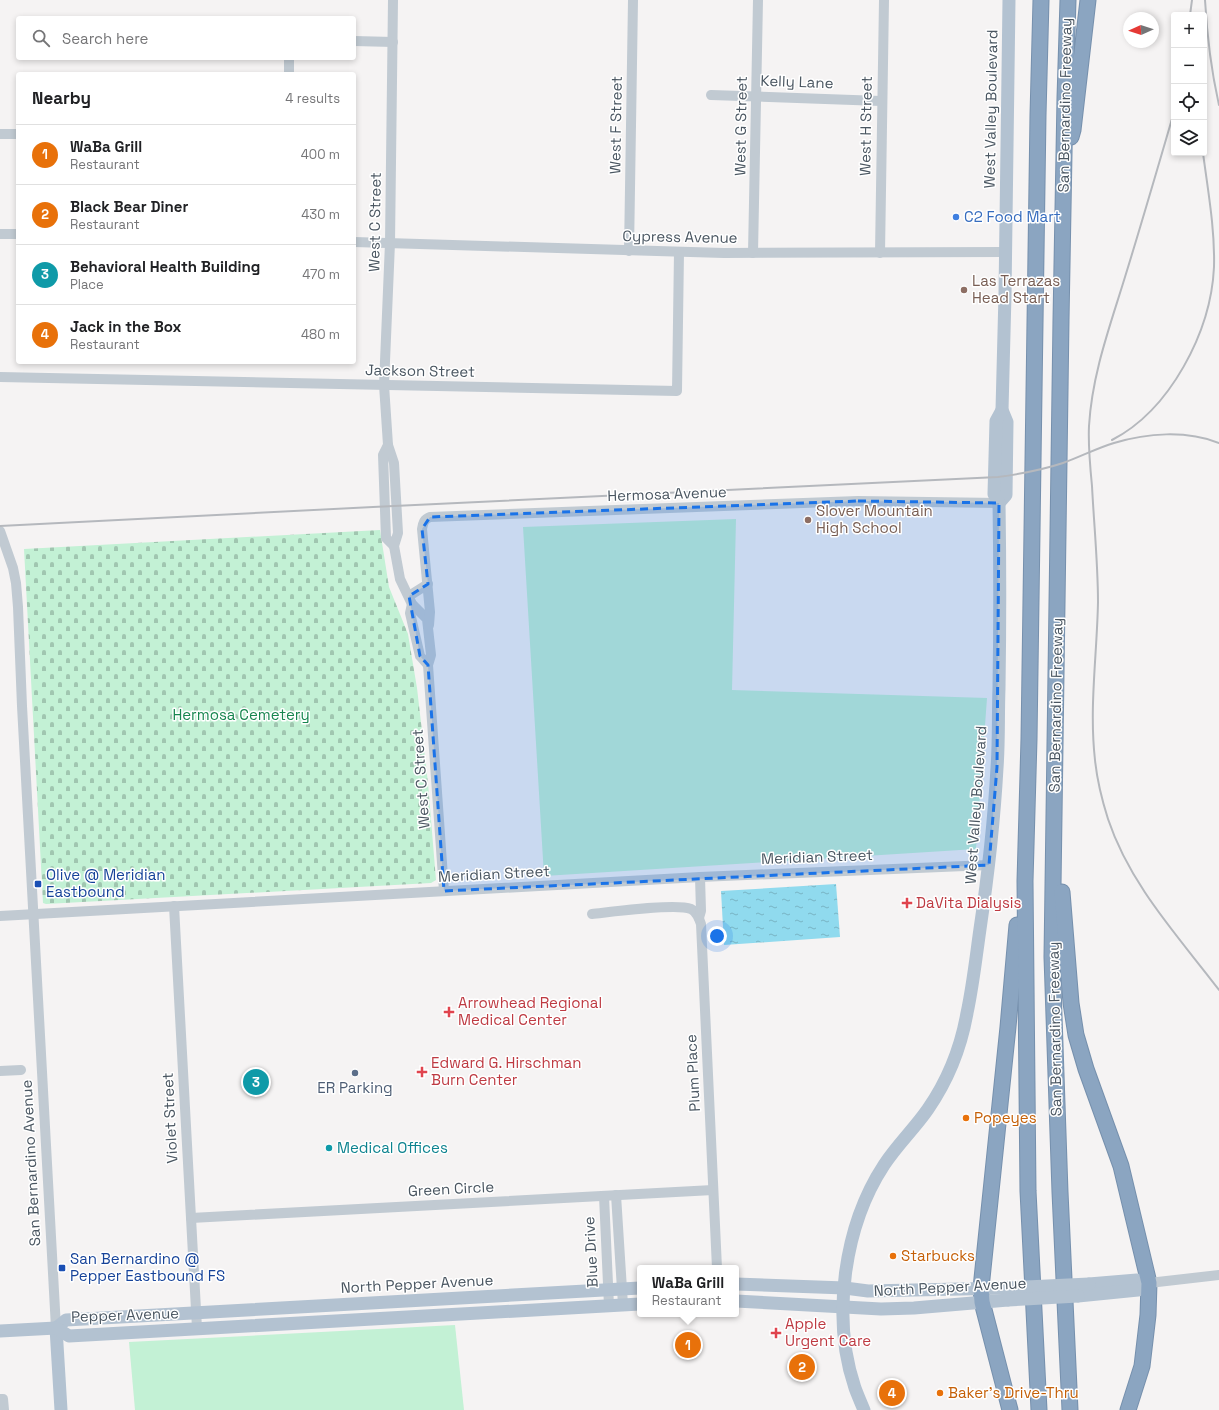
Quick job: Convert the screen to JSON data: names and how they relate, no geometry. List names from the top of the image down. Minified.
{"streets":{"highway":["San Bernardino Freeway"],"main road":["West Valley Boulevard","San Bernardino Avenue","North Pepper Avenue","Pepper Avenue"],"street":["Kelly Lane","West F Street","West G Street","West H Street","West C Street","Cypress Avenue","Jackson Street","Hermosa Avenue","Meridian Street","Plum Place","Violet Street","Green Circle","Blue Drive"]},"crossings":[["Kelly Lane","West G Street"],["Kelly Lane","West H Street"],["West Valley Boulevard","Cypress Avenue"],["West Valley Boulevard","Hermosa Avenue"],["West Valley Boulevard","Meridian Street"],["West Valley Boulevard","North Pepper Avenue"],["West F Street","Cypress Avenue"],["West G Street","Cypress Avenue"],["West H Street","Cypress Avenue"],["West C Street","Cypress Avenue"],["West C Street","Jackson Street"],["West C Street","Meridian Street"],["Cypress Avenue","Jackson Street"],["Meridian Street","Plum Place"],["Meridian Street","Violet Street"],["Meridian Street","San Bernardino Avenue"],["Plum Place","Green Circle"],["Violet Street","Green Circle"],["Violet Street","North Pepper Avenue"],["Violet Street","Pepper Avenue"],["San Bernardino Avenue","Pepper Avenue"],["Green Circle","Blue Drive"],["Blue Drive","North Pepper Avenue"],["North Pepper Avenue","Pepper Avenue"]],"parks":["Hermosa Cemetery"],"places":{"other":["C2 Food Mart","Las Terrazas Head Start","Slover Mountain High School","ER Parking","Popeyes","Medical Offices","Starbucks","Baker's Drive-Thru"],"transit":["Olive @ Meridian Eastbound","San Bernardino @ Pepper Eastbound FS"],"health":["DaVita Dialysis","Arrowhead Regional Medical Center","Edward G. Hirschman Burn Center","Apple Urgent Care"]},"north":"left","page":{"map_buttons":["+","−"],"search":"Search here","heading":["Nearby","4 results"],"list":[{"mark":"1","name":"WaBa Grill","note":"Restaurant","value":"400 m"},{"mark":"2","name":"Black Bear Diner","note":"Restaurant","value":"430 m"},{"mark":"3","name":"Behavioral Health Building","note":"Place","value":"470 m"},{"mark":"4","name":"Jack in the Box","note":"Restaurant","value":"480 m"}],"pins":["3","1","2","4"],"popup":["WaBa Grill","Restaurant"]}}
